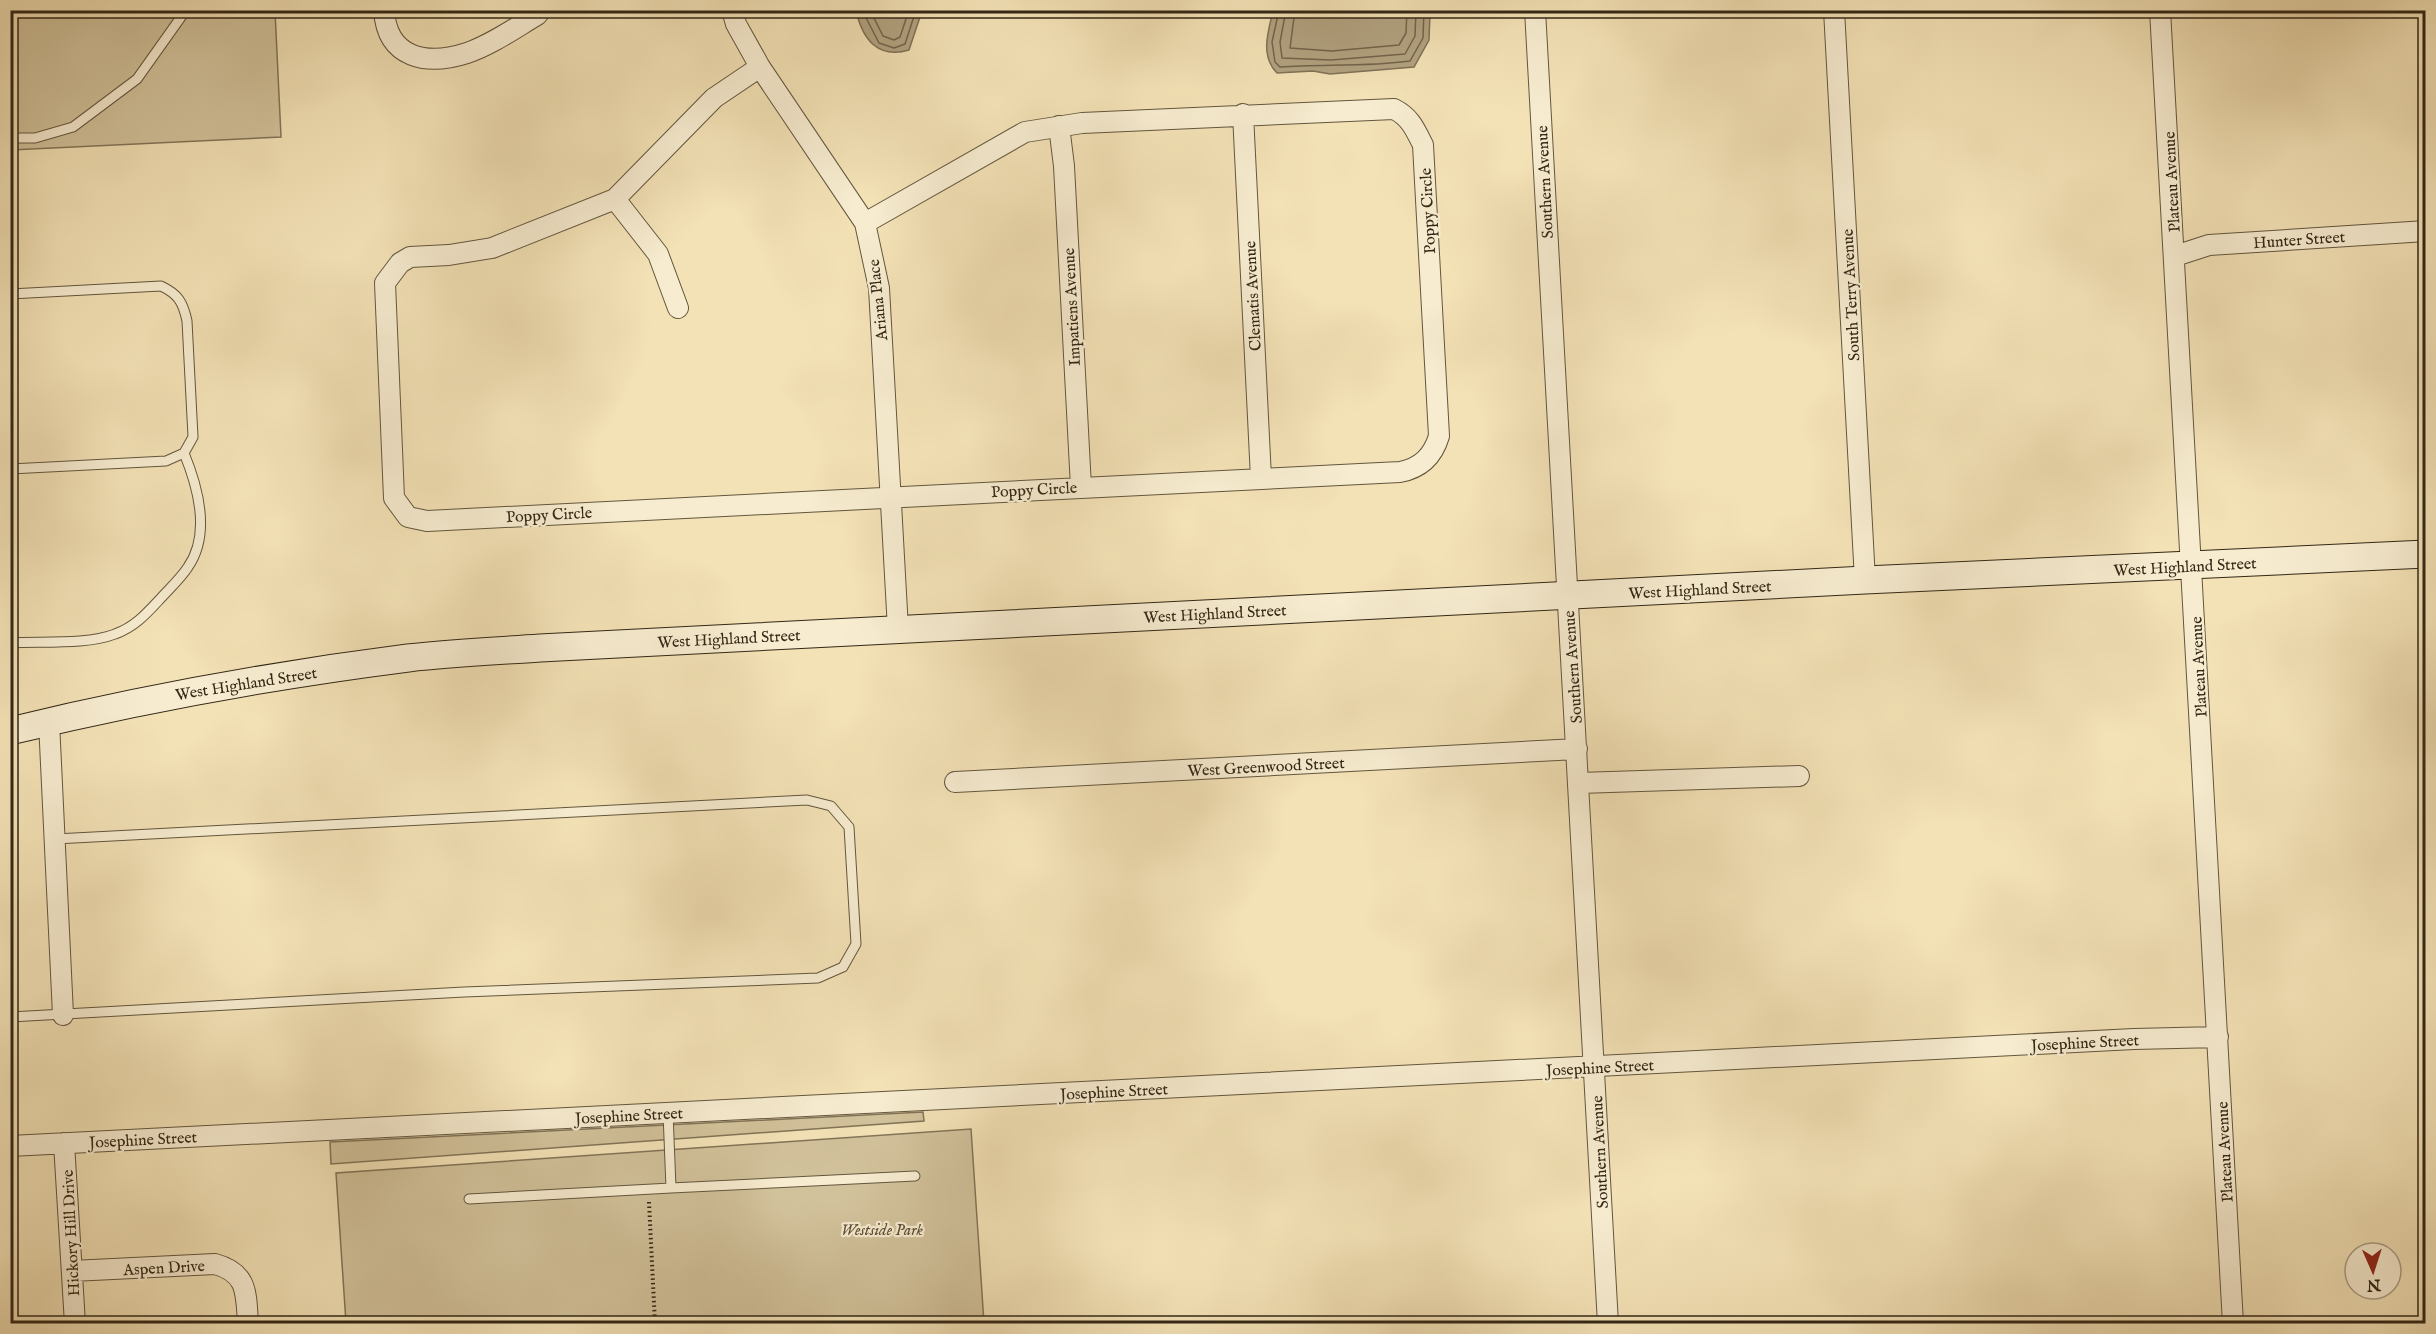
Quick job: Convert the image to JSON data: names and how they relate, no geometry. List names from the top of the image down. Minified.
{"streets":{"street":["Southern Avenue","Plateau Avenue","Poppy Circle","Hunter Street","South Terry Avenue","Clematis Avenue","Ariana Place","Impatiens Avenue","West Highland Street","West Greenwood Street","Josephine Street","Hickory Hill Drive","Aspen Drive"]},"crossings":[["Southern Avenue","West Highland Street"],["Southern Avenue","West Greenwood Street"],["Southern Avenue","Josephine Street"],["Plateau Avenue","Hunter Street"],["Plateau Avenue","West Highland Street"],["Plateau Avenue","Josephine Street"],["Poppy Circle","Clematis Avenue"],["Poppy Circle","Ariana Place"],["Poppy Circle","Impatiens Avenue"],["South Terry Avenue","West Highland Street"],["Ariana Place","West Highland Street"],["Josephine Street","Hickory Hill Drive"],["Hickory Hill Drive","Aspen Drive"]],"parks":["Westside Park"],"north":"bottom"}
